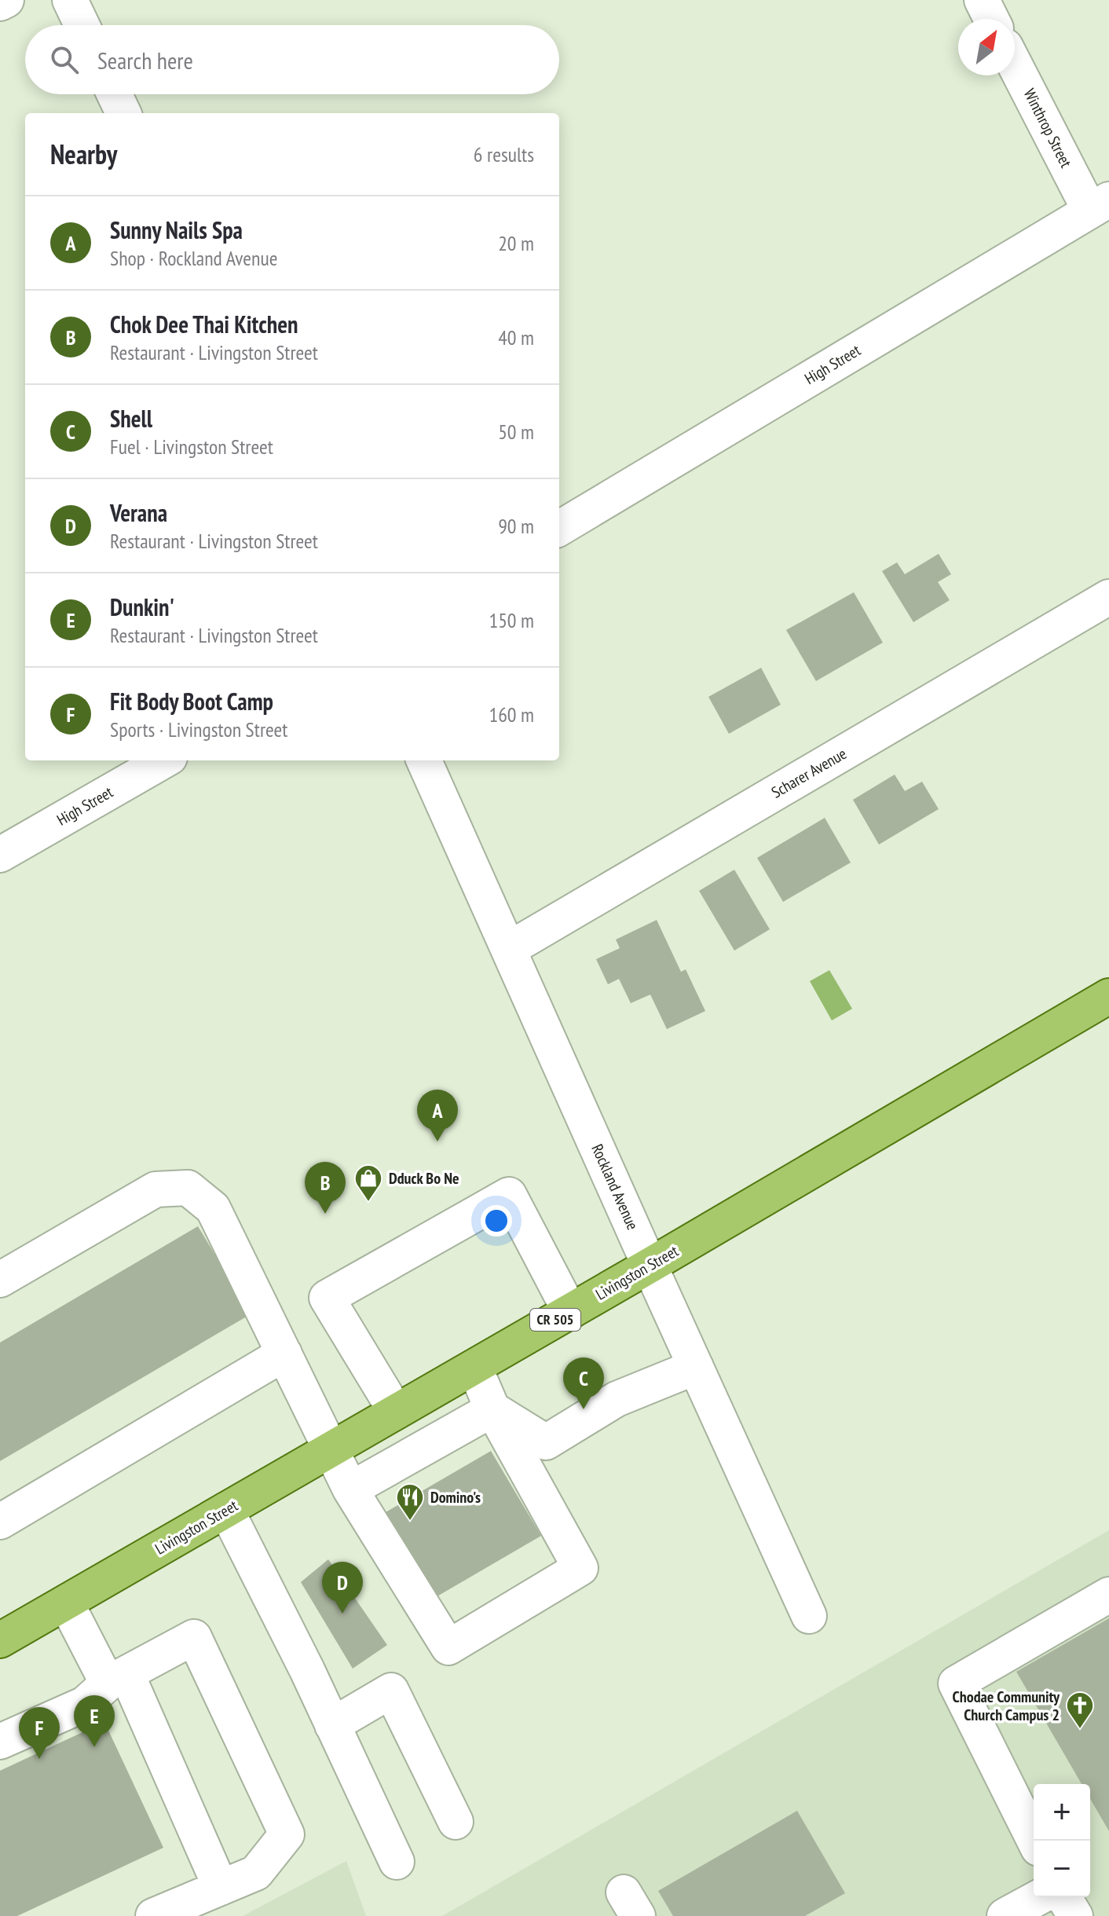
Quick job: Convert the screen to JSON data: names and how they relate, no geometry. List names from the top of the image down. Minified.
{"streets":{"main road":["Livingston Street","CR 505"],"street":["Winthrop Street","High Street","Scharer Avenue","Rockland Avenue"]},"crossings":[["Winthrop Street","High Street"],["Scharer Avenue","Rockland Avenue"],["Rockland Avenue","Livingston Street"]],"places":{"shop":["Dduck Bo Ne"],"restaurant":["Domino's"],"church":["Chodae Community Church Campus 2"]},"north":"top right","page":{"search":"Search here","heading":["Nearby","6 results"],"list":[{"mark":"A","name":"Sunny Nails Spa","note":"Shop · Rockland Avenue","value":"20 m"},{"mark":"B","name":"Chok Dee Thai Kitchen","note":"Restaurant · Livingston Street","value":"40 m"},{"mark":"C","name":"Shell","note":"Fuel · Livingston Street","value":"50 m"},{"mark":"D","name":"Verana","note":"Restaurant · Livingston Street","value":"90 m"},{"mark":"E","name":"Dunkin'","note":"Restaurant · Livingston Street","value":"150 m"},{"mark":"F","name":"Fit Body Boot Camp","note":"Sports · Livingston Street","value":"160 m"}],"pins":["A","B","C","D","E","F"],"map_buttons":["+","−"]}}
